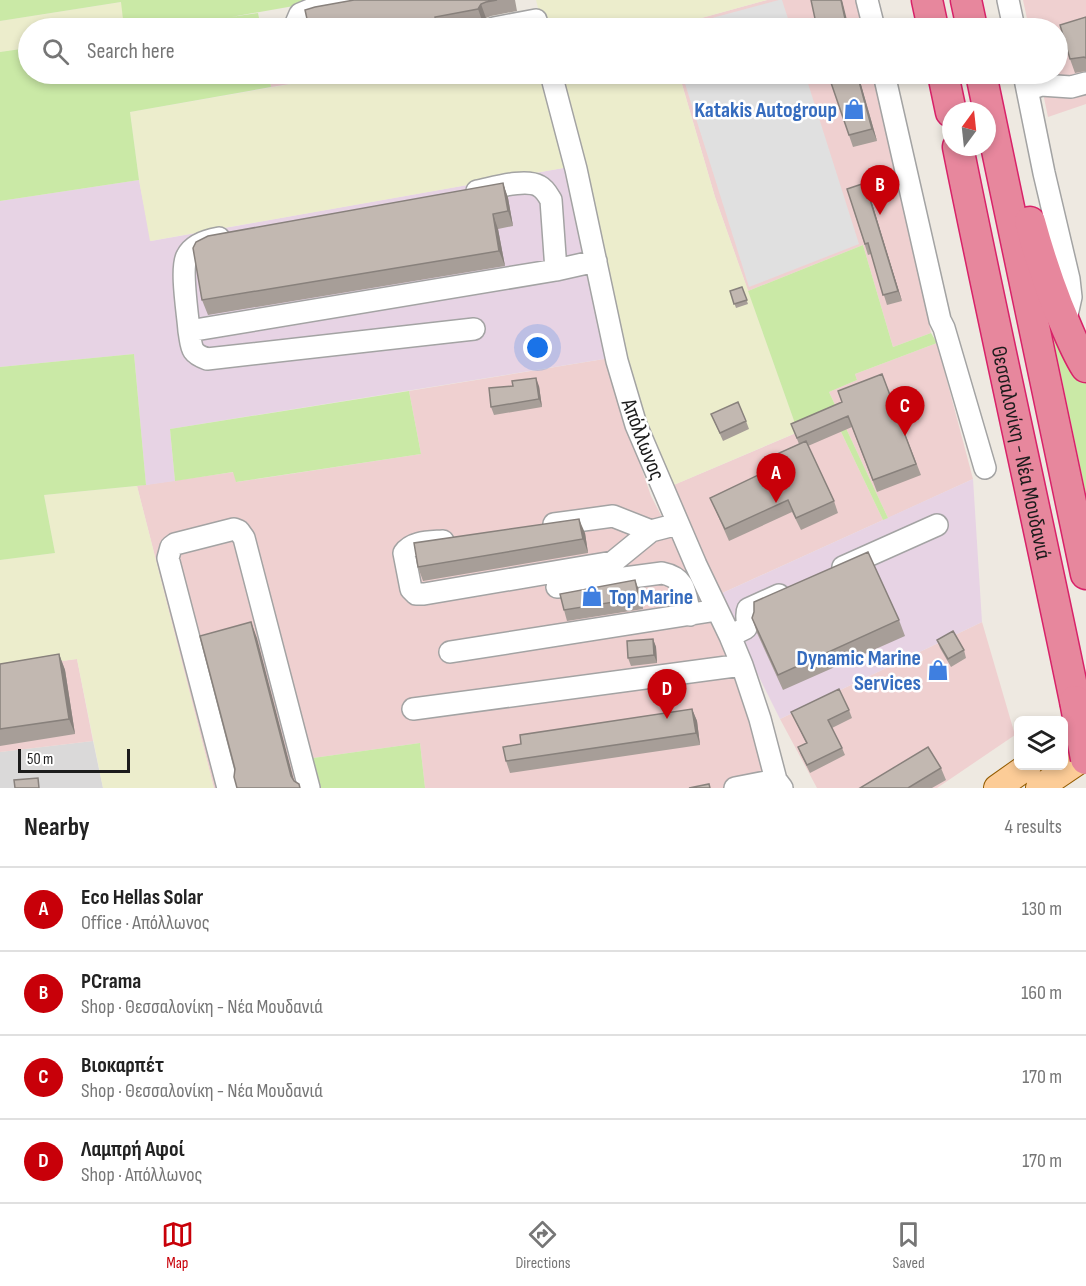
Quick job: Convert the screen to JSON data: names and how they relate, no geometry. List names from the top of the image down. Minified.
{"streets":{"highway":["Θεσσαλονίκη - Νέα Μουδανιά"],"street":["Απόλλωνος"]},"places":{"shop":["Katakis Autogroup","Top Marine","Dynamic Marine Services"]},"scale_bar":"50 m","north":"top","page":{"search":"Search here","pins":["B","C","A","D"],"scale":"50 m","heading":["Nearby","4 results"],"list":[{"mark":"A","name":"Eco Hellas Solar","note":"Office · Απόλλωνος","value":"130 m"},{"mark":"B","name":"PCrama","note":"Shop · Θεσσαλονίκη - Νέα Μουδανιά","value":"160 m"},{"mark":"C","name":"Βιοκαρπέτ","note":"Shop · Θεσσαλονίκη - Νέα Μουδανιά","value":"170 m"},{"mark":"D","name":"Λαμπρή Αφοί","note":"Shop · Απόλλωνος","value":"170 m"}],"nav":["Map","Directions","Saved"]}}
